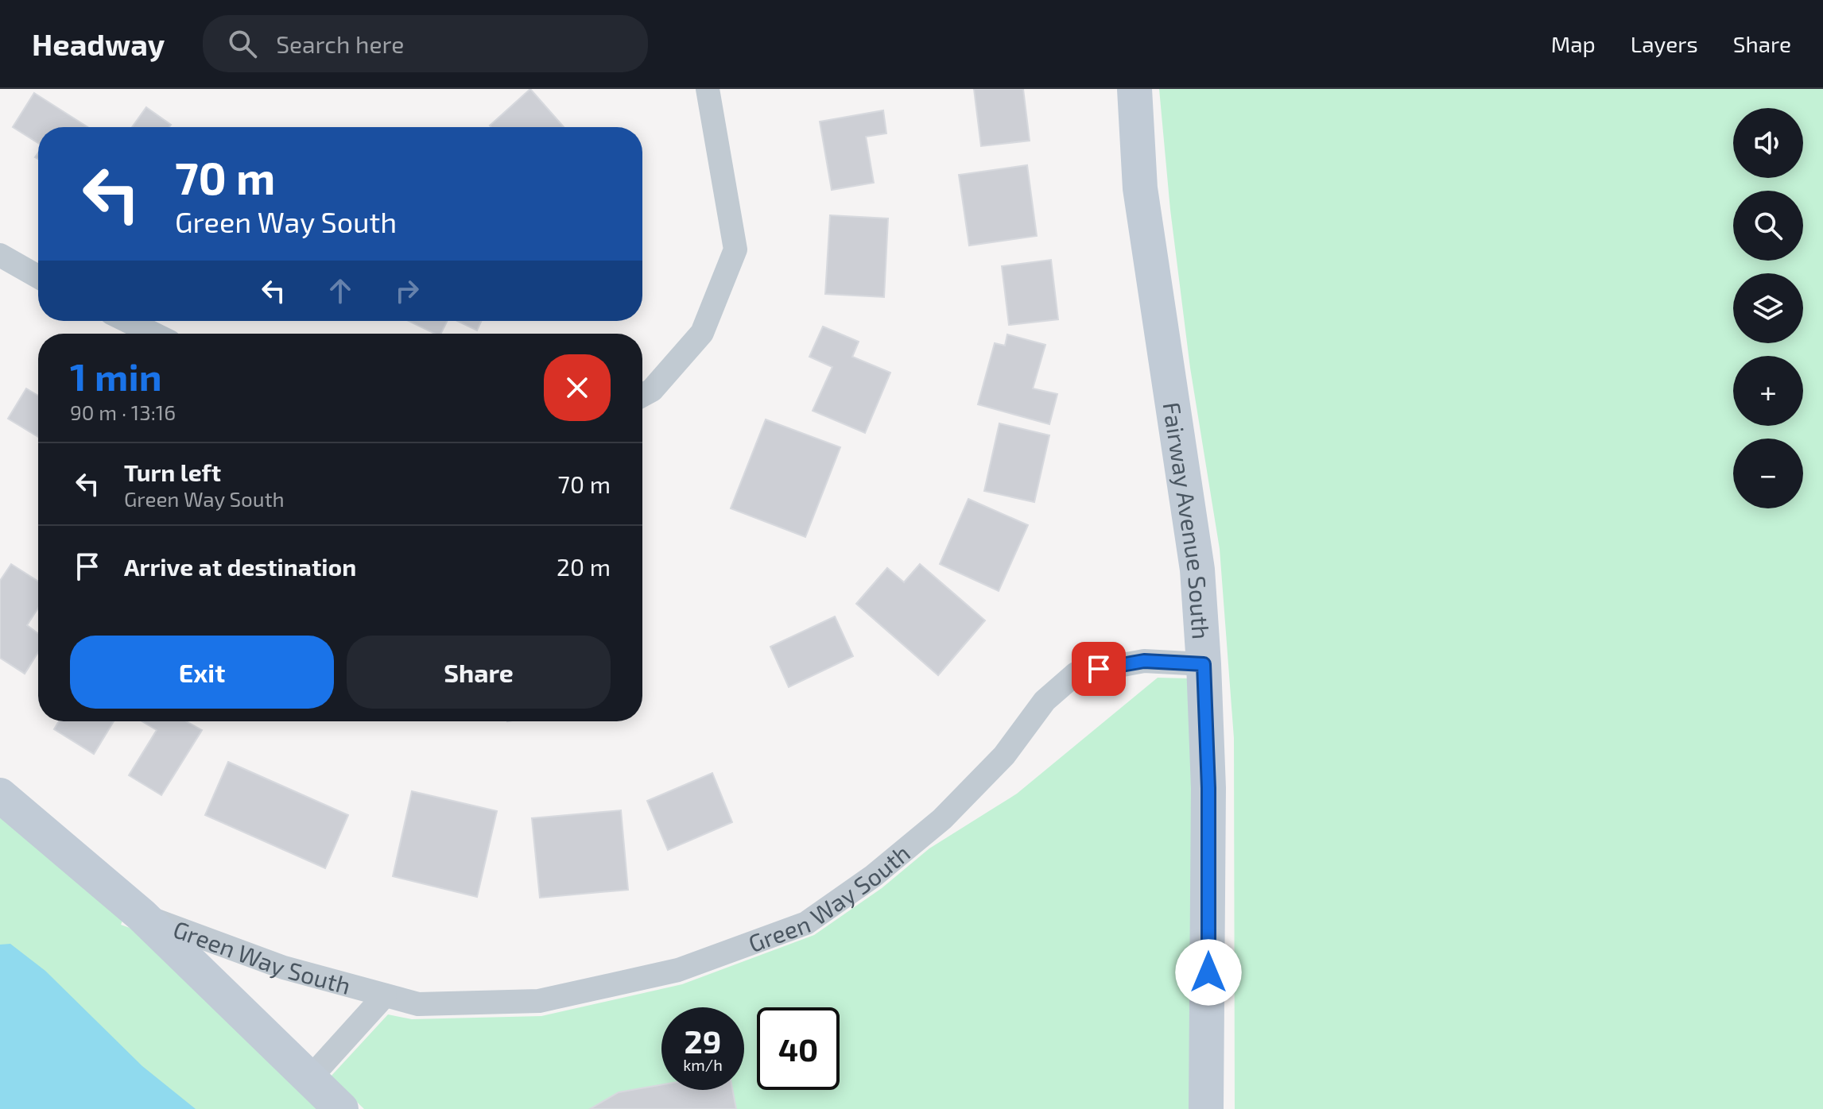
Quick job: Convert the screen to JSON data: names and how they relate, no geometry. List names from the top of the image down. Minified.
{"streets":{"street":["Fairway Avenue South","Green Way South"]},"crossings":[["Fairway Avenue South","Green Way South"]],"page":{"header":"Headway","search":"Search here","nav":["Map","Layers","Share"],"map_buttons":["+","−"],"turn":["70 m","Green Way South"],"heading":["1 min","90 m · 13:16"],"list":[{"name":"Turn left","note":"Green Way South","value":"70 m"},{"name":"Arrive at destination","value":"20 m"}],"buttons":["Exit","Share"],"speed":"29 km/h","limit":"40"}}
